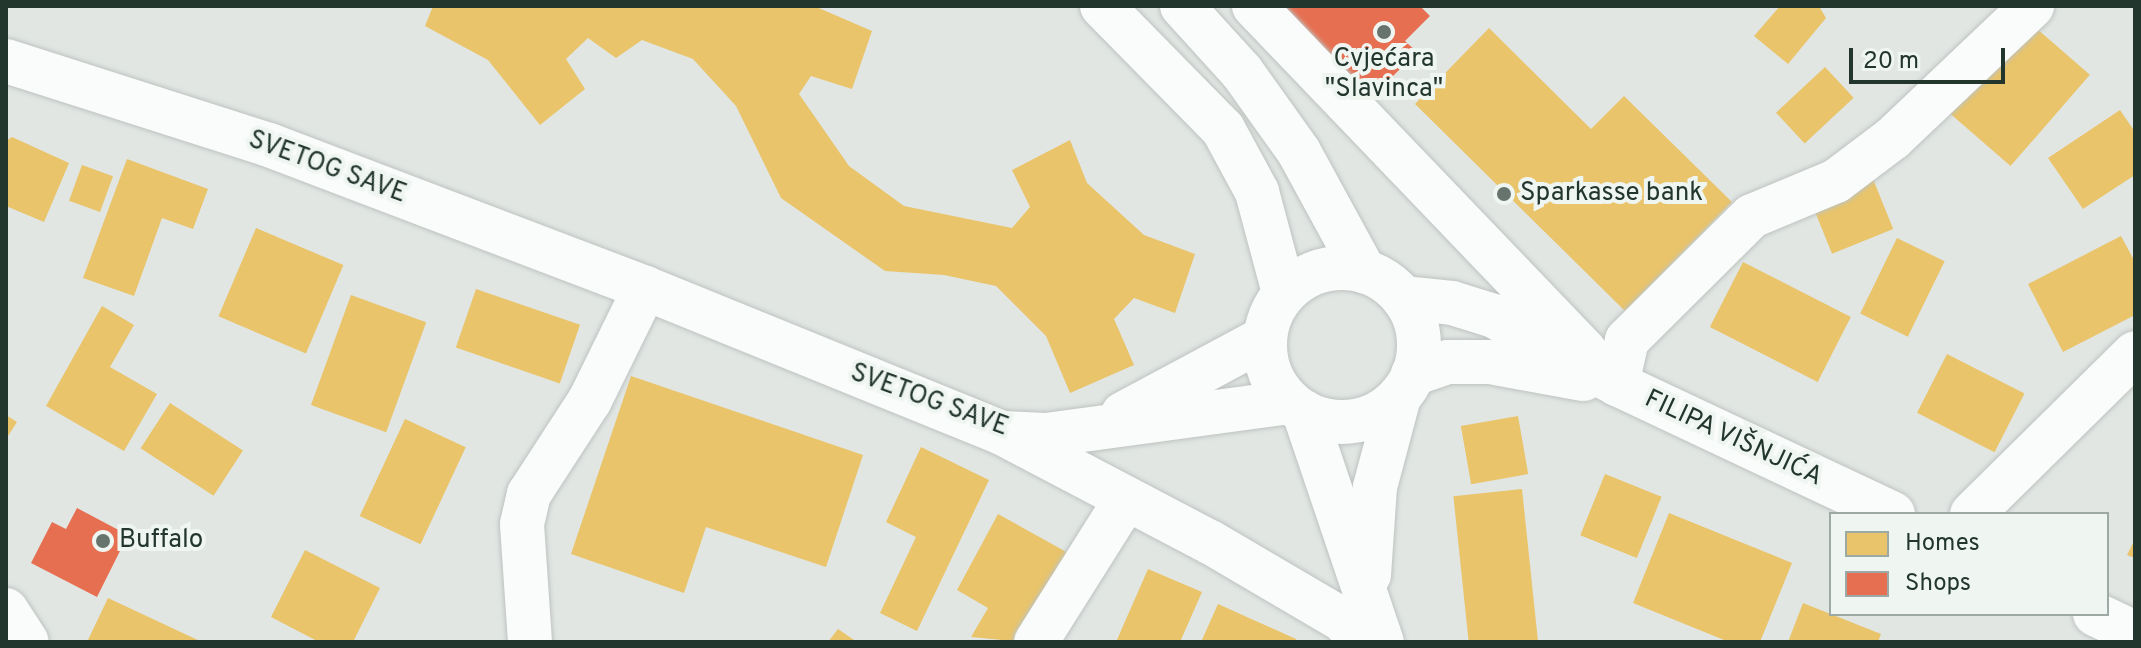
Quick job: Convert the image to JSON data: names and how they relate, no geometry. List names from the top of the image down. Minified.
{"streets":{"main road":["SVETOG SAVE","FILIPA VIŠNJIĆA"]},"places":["Cvjećara \"Slavinca\"","Sparkasse bank","Buffalo"],"legend":["Homes","Shops"],"scale_bar":"20 m"}
